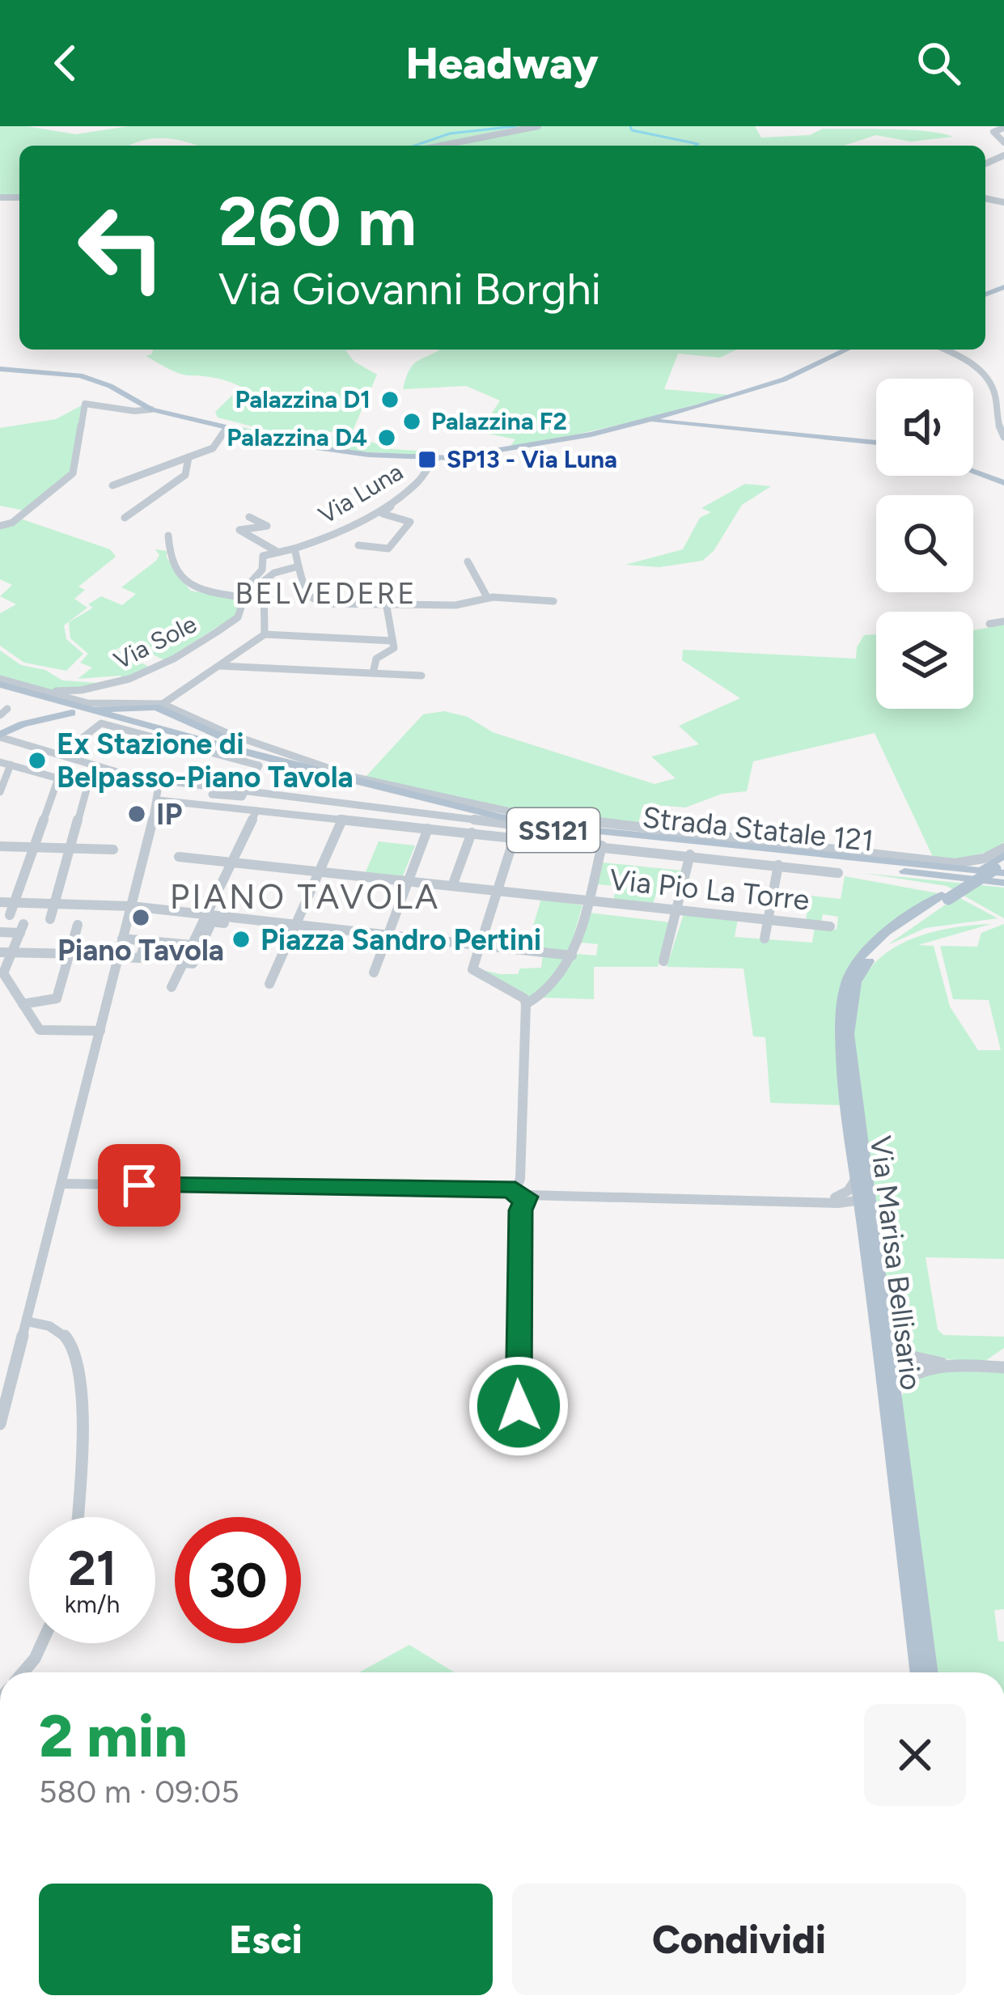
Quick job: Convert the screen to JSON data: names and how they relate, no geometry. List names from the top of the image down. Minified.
{"streets":{"main road":["Strada Statale 121","SS121","Via Marisa Bellisario"],"street":["Via Luna","Via Sole","Via Pio La Torre"]},"districts":["BELVEDERE","PIANO TAVOLA"],"places":{"other":["Palazzina D1","Palazzina F2","Palazzina D4","Ex Stazione di Belpasso-Piano Tavola","IP","Piano Tavola","Piazza Sandro Pertini"],"transit":["SP13 - Via Luna"]},"page":{"header":"Headway","turn":["260 m","Via Giovanni Borghi"],"speed":"21 km/h","limit":"30","heading":["2 min","580 m · 09:05"],"buttons":["Esci","Condividi"]}}
